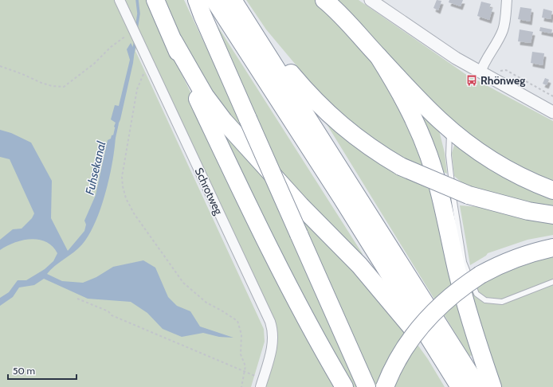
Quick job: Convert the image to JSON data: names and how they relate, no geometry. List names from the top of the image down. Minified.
{"streets":{"street":["Schrotweg"]},"water":["Fuhsekanal"],"places":{"bus stop":["Rhönweg"]},"scale_bar":"50 m"}
